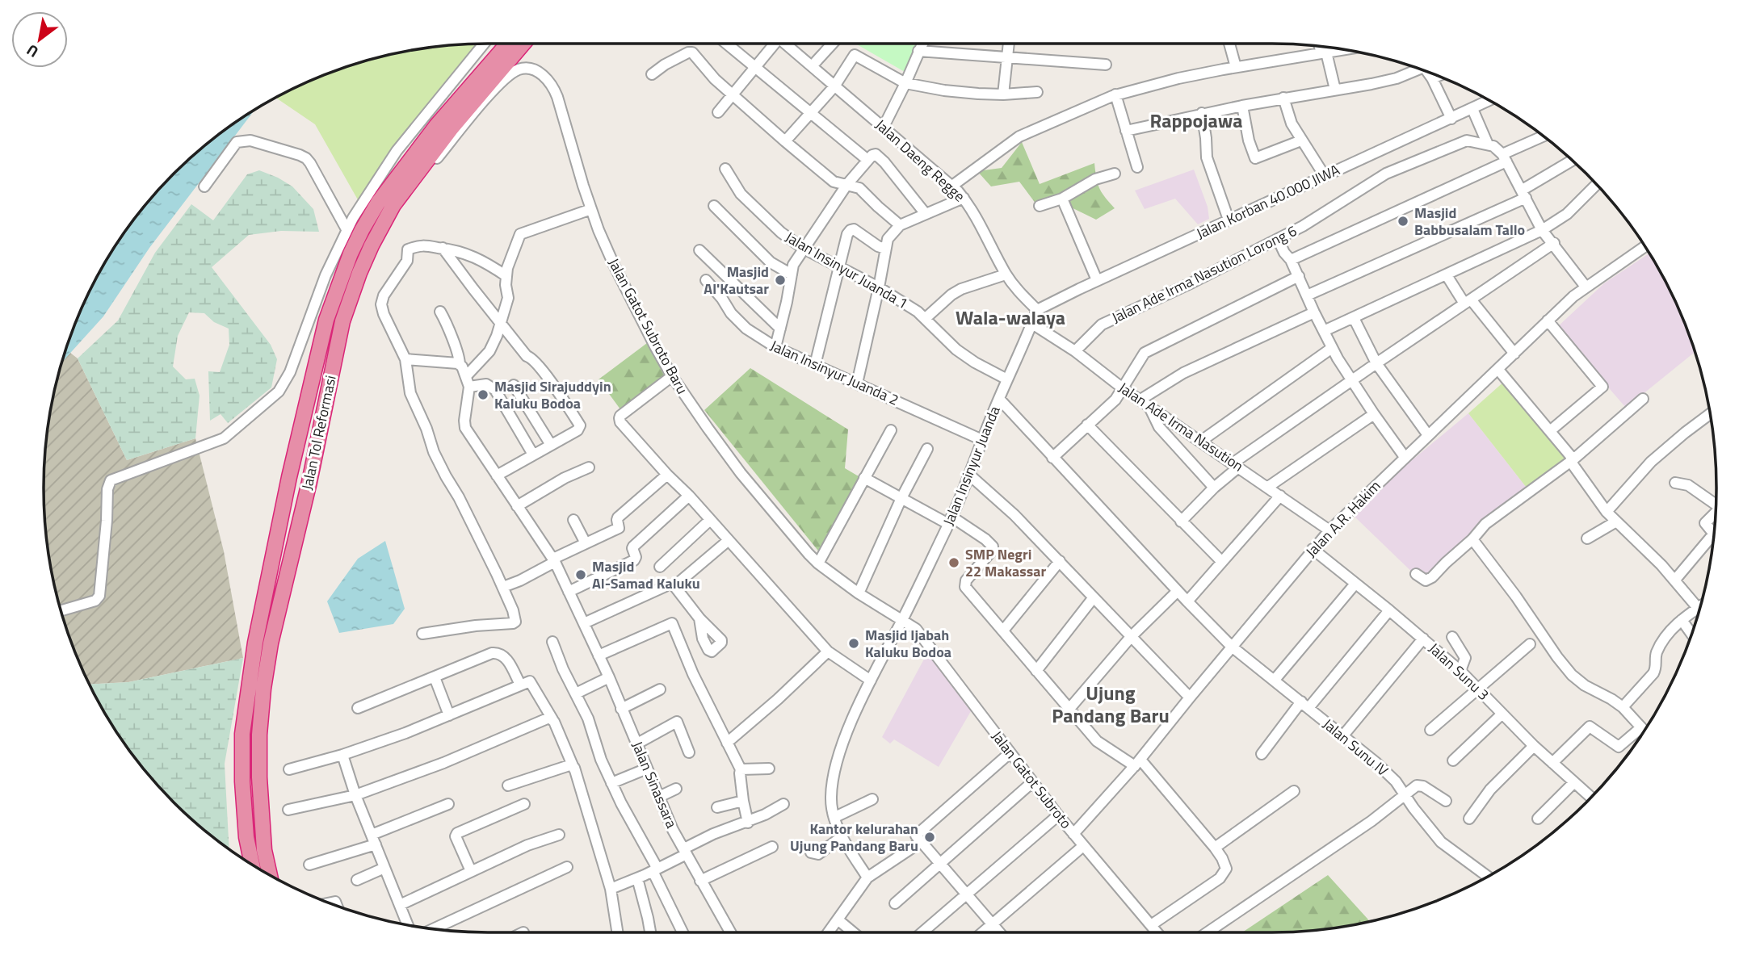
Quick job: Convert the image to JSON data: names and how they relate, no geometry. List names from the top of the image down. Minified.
{"streets":{"highway":["Jalan Tol Reformasi"],"street":["Jalan Daeng Regge","Jalan Korban 40.000 JIWA","Jalan Insinyur Juanda 1","Jalan Ade Irma Nasution Lorong 6","Jalan Gatot Subroto Baru","Jalan Insinyur Juanda 2","Jalan Ade Irma Nasution","Jalan Insinyur Juanda","Jalan A.R. Hakim","Jalan Sunu 3","Jalan Sunu IV","Jalan Gatot Subroto","Jalan Sinassara"]},"crossings":[["Jalan Daeng Regge","Jalan Korban 40.000 JIWA"],["Jalan Daeng Regge","Jalan Insinyur Juanda"],["Jalan Korban 40.000 JIWA","Jalan Insinyur Juanda"],["Jalan Insinyur Juanda 1","Jalan Insinyur Juanda"],["Jalan Ade Irma Nasution Lorong 6","Jalan Ade Irma Nasution"],["Jalan Gatot Subroto Baru","Jalan Tol Reformasi"],["Jalan Gatot Subroto Baru","Jalan Insinyur Juanda"],["Jalan Gatot Subroto Baru","Jalan Gatot Subroto"],["Jalan Insinyur Juanda 2","Jalan Insinyur Juanda"],["Jalan Ade Irma Nasution","Jalan Insinyur Juanda"],["Jalan Ade Irma Nasution","Jalan A.R. Hakim"],["Jalan Insinyur Juanda","Jalan Sunu IV"],["Jalan Insinyur Juanda","Jalan Gatot Subroto"],["Jalan A.R. Hakim","Jalan Sunu 3"],["Jalan A.R. Hakim","Jalan Sunu IV"],["Jalan A.R. Hakim","Jalan Gatot Subroto"]],"districts":["Rappojawa","Wala-walaya","Ujung Pandang Baru"],"places":["Masjid Babbusalam Tallo","Masjid Al'Kautsar","Masjid Sirajuddyin Kaluku Bodoa","SMP Negri 22 Makassar","Masjid Al-Samad Kaluku","Masjid Ijabah Kaluku Bodoa","Kantor kelurahan Ujung Pandang Baru"],"north":"bottom left"}
